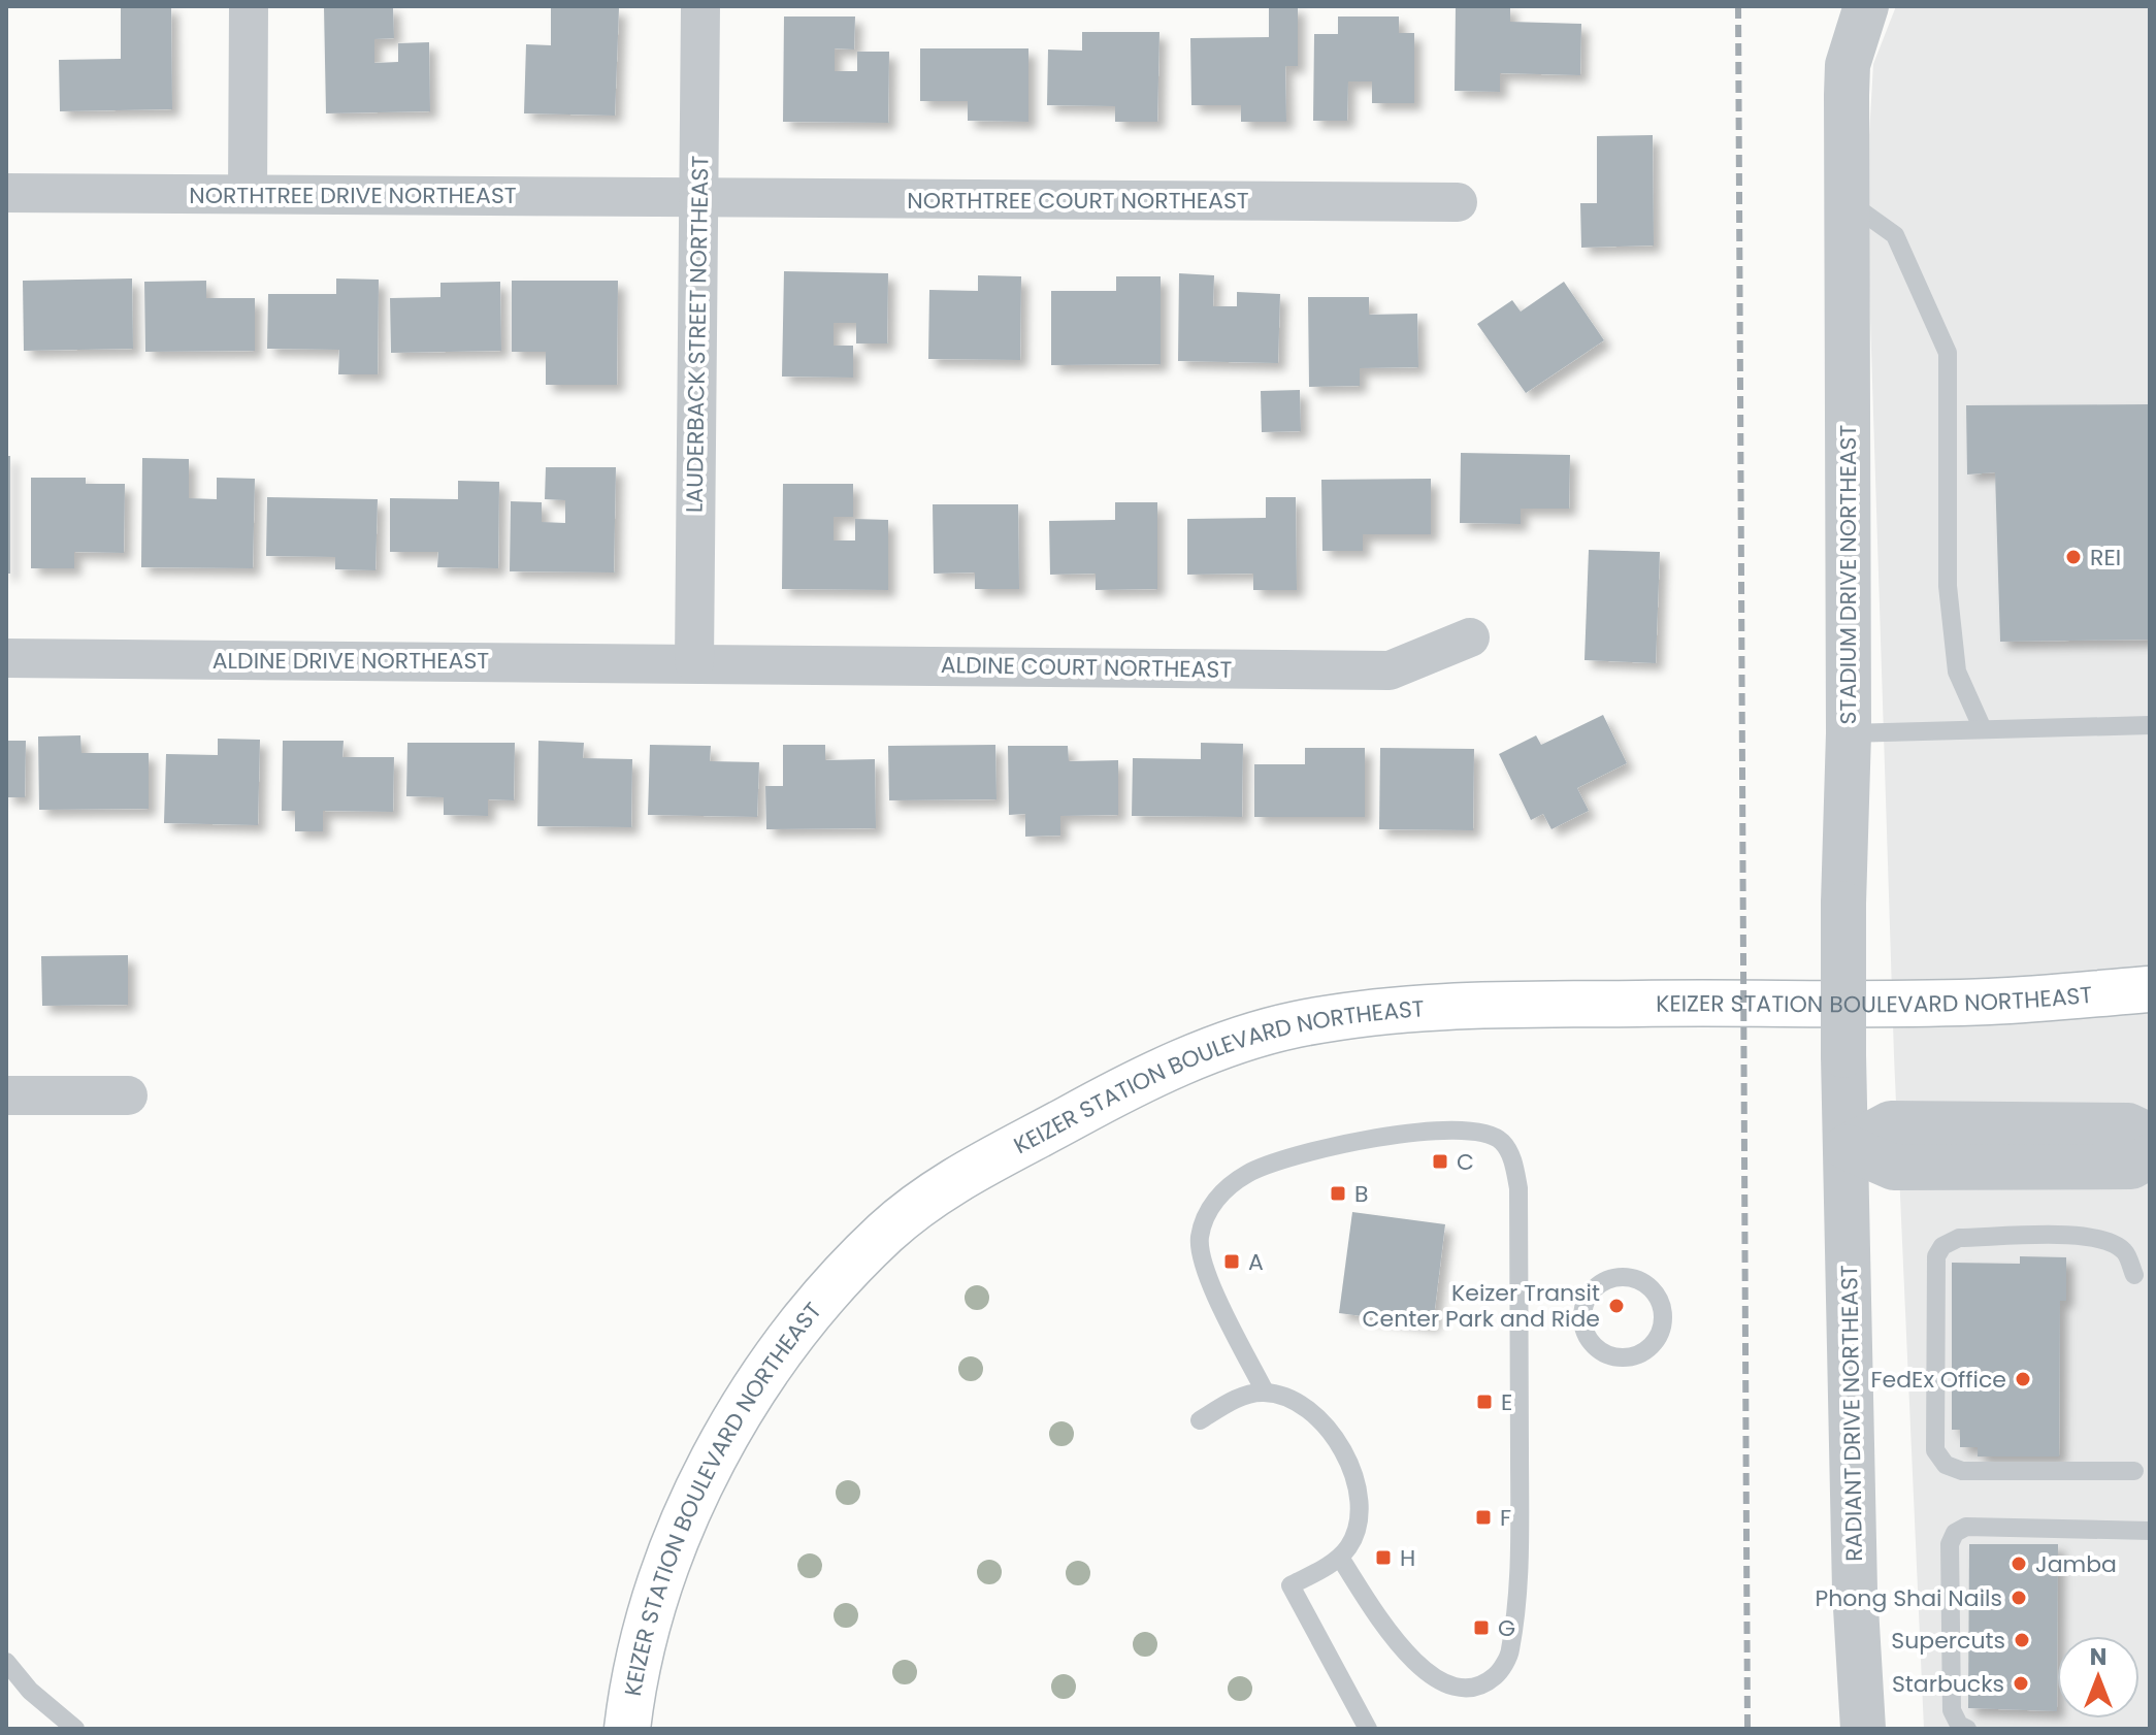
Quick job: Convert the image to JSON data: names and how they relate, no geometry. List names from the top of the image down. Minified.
{"streets":{"main road":["KEIZER STATION BOULEVARD NORTHEAST"],"street":["NORTHTREE DRIVE NORTHEAST","NORTHTREE COURT NORTHEAST","LAUDERBACK STREET NORTHEAST","STADIUM DRIVE NORTHEAST","ALDINE DRIVE NORTHEAST","ALDINE COURT NORTHEAST","RADIANT DRIVE NORTHEAST"]},"crossings":[["NORTHTREE DRIVE NORTHEAST","NORTHTREE COURT NORTHEAST"],["NORTHTREE DRIVE NORTHEAST","LAUDERBACK STREET NORTHEAST"],["NORTHTREE COURT NORTHEAST","LAUDERBACK STREET NORTHEAST"],["LAUDERBACK STREET NORTHEAST","ALDINE DRIVE NORTHEAST"],["LAUDERBACK STREET NORTHEAST","ALDINE COURT NORTHEAST"],["STADIUM DRIVE NORTHEAST","RADIANT DRIVE NORTHEAST"],["ALDINE DRIVE NORTHEAST","ALDINE COURT NORTHEAST"]],"places":{"other":["REI","Keizer Transit Center Park and Ride","FedEx Office","Jamba","Phong Shai Nails","Supercuts","Starbucks"],"transit":["C","B","A","E","F","H","G"]},"north":"top"}
